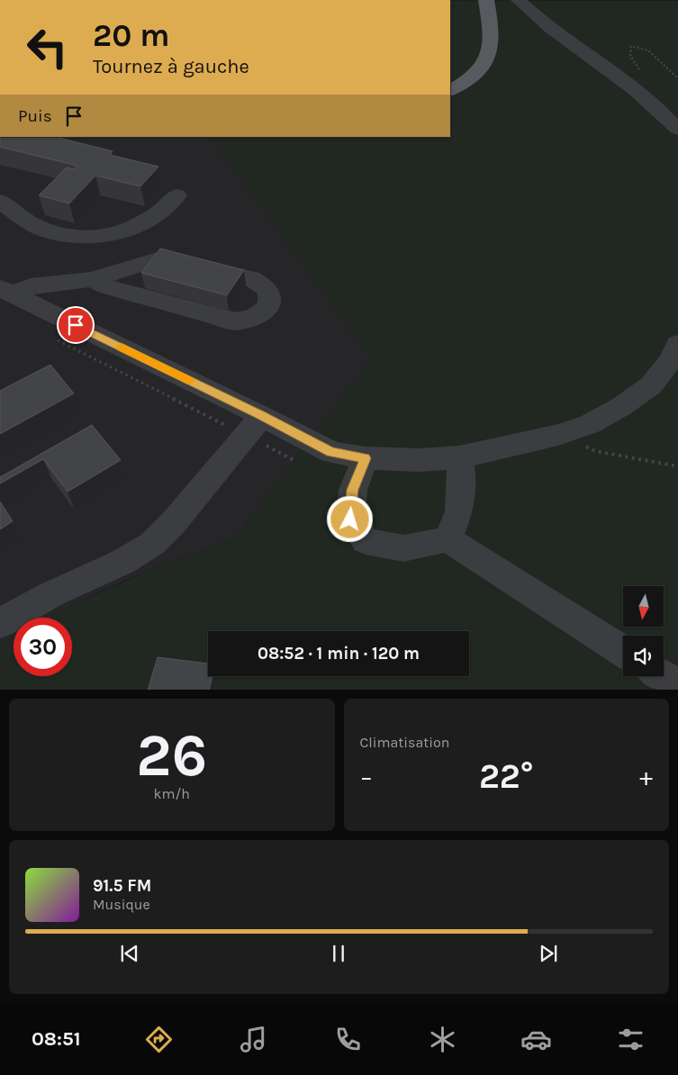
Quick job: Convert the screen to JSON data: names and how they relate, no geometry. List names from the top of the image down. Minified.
{"north":"bottom","page":{"turn":["20 m","Tournez à gauche"],"then":"Puis","limit":"30","trip":"08:52 · 1 min · 120 m","tile":[["26","km/h"],"Climatisation"],"heat":["−","22°","+"],"song":["91.5 FM","Musique"],"tabs":"08:51"}}
